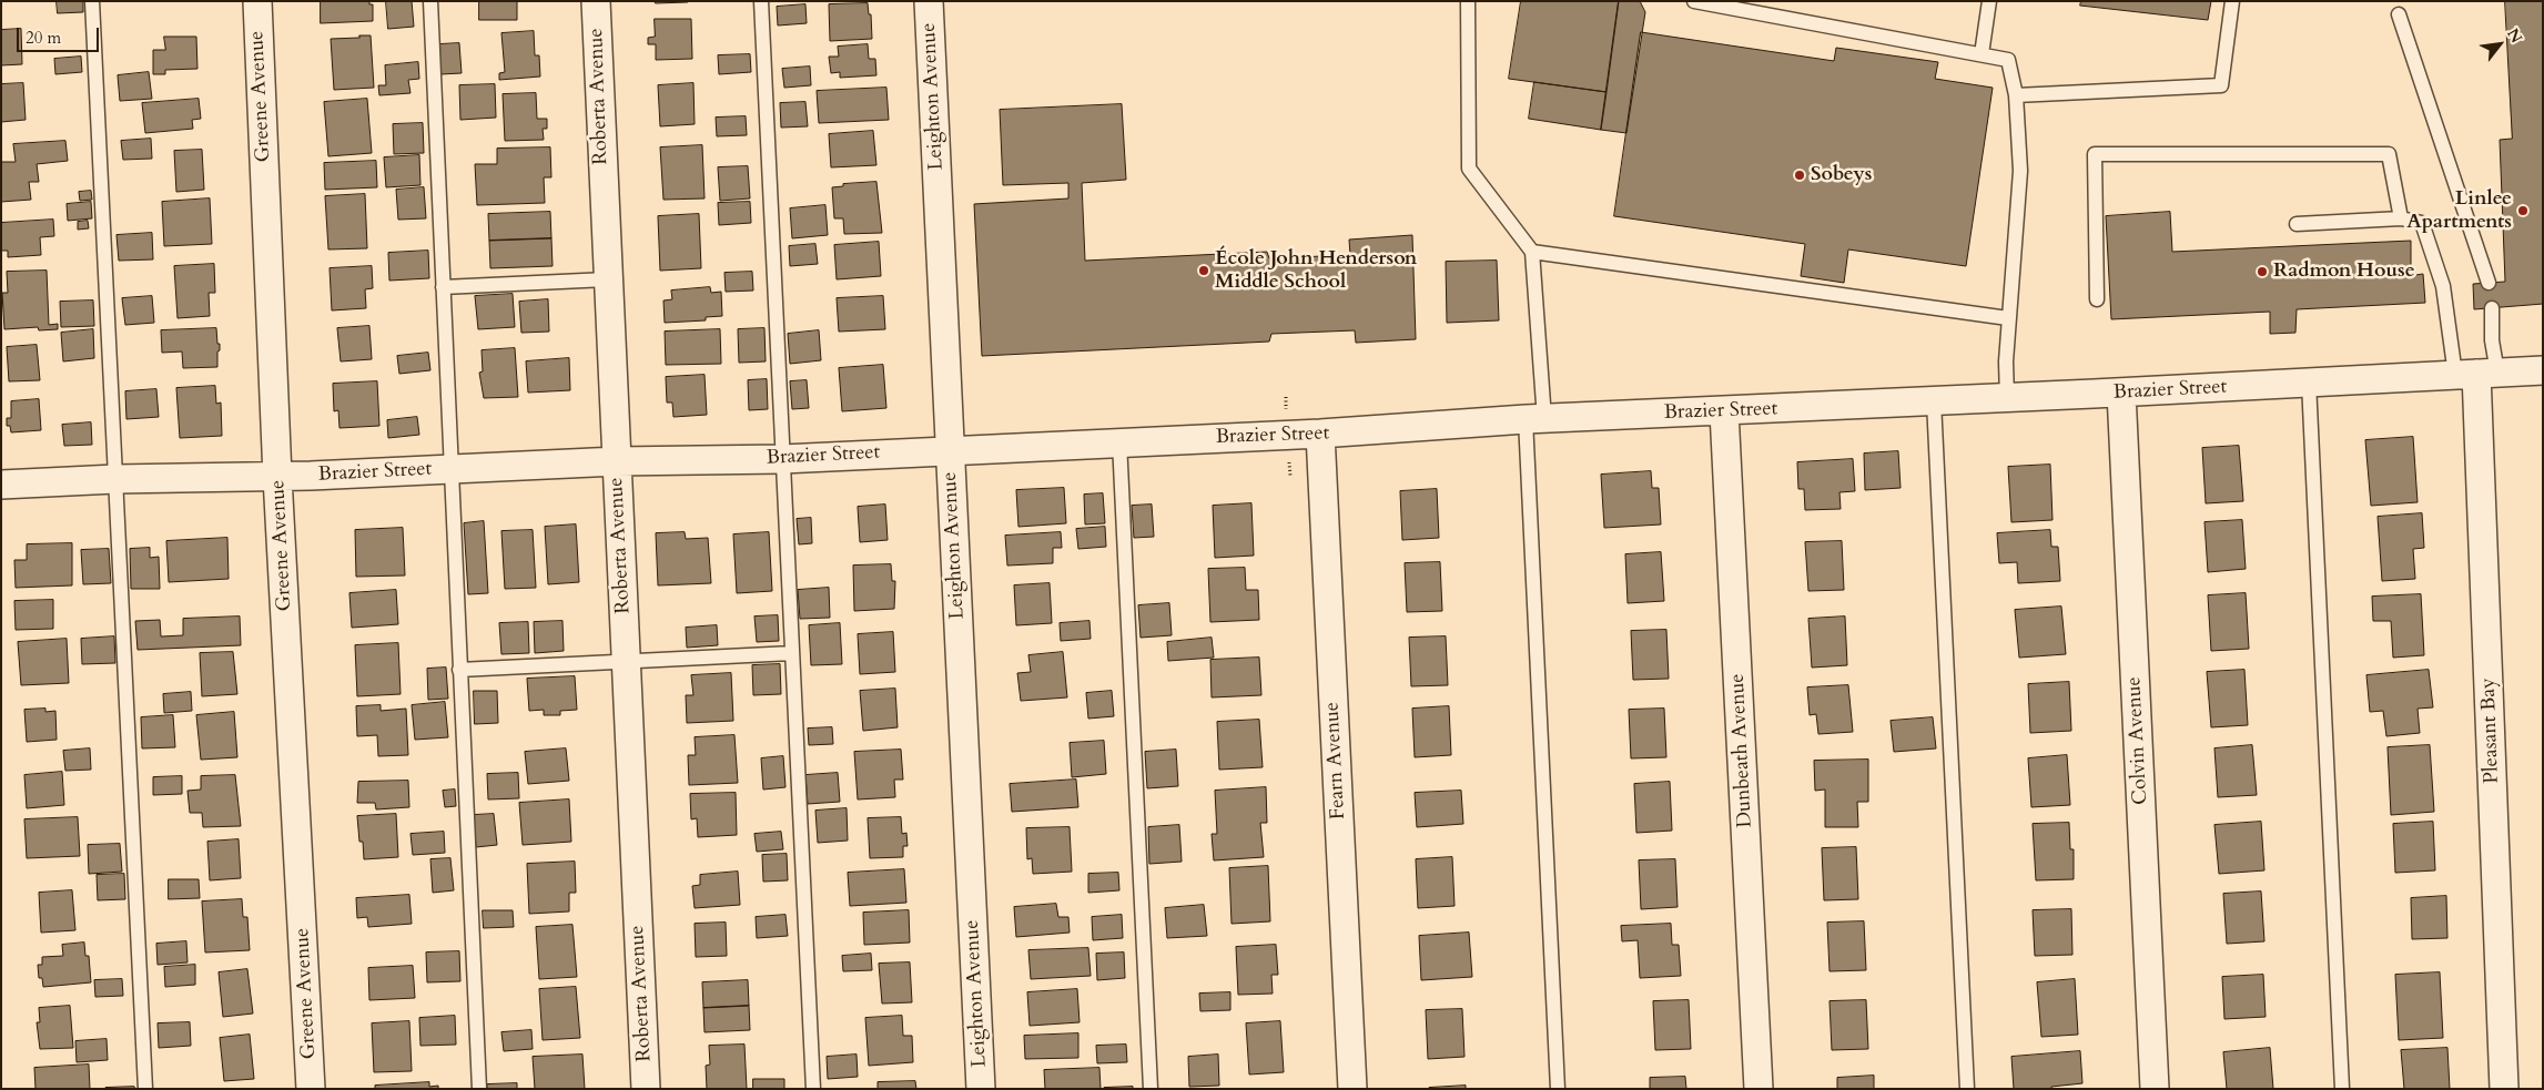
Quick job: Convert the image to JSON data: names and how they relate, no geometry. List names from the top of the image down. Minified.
{"streets":{"street":["Greene Avenue","Roberta Avenue","Leighton Avenue","Brazier Street","Pleasant Bay","Colvin Avenue","Dunbeath Avenue","Fearn Avenue"]},"crossings":[["Greene Avenue","Brazier Street"],["Roberta Avenue","Brazier Street"],["Leighton Avenue","Brazier Street"],["Brazier Street","Pleasant Bay"],["Brazier Street","Colvin Avenue"],["Brazier Street","Dunbeath Avenue"],["Brazier Street","Fearn Avenue"]],"places":["Sobeys","Linlee Apartments","École John Henderson Middle School","Radmon House"],"scale_bar":"20 m","north":"top right"}
